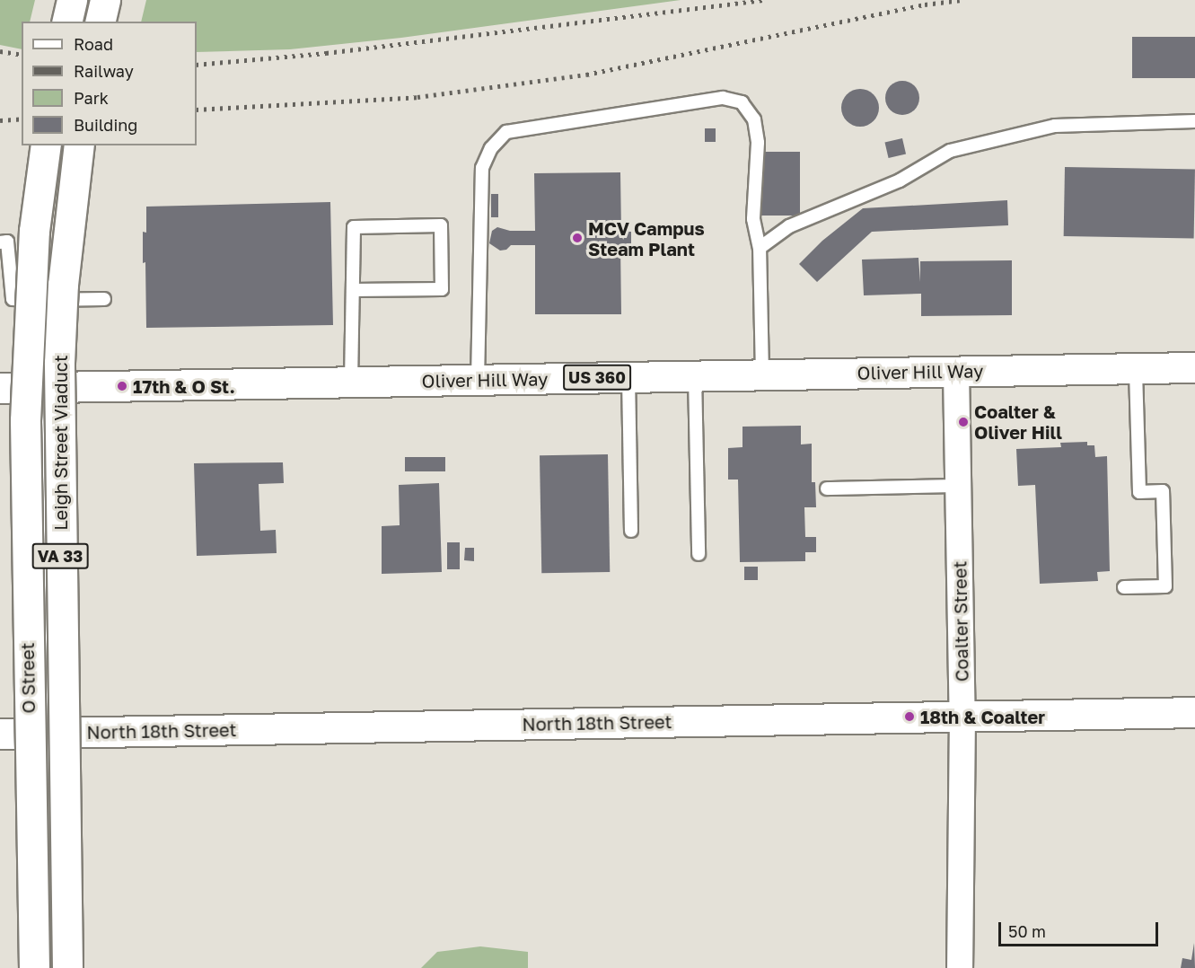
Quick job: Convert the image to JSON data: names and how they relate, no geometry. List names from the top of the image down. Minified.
{"streets":{"main road":["Oliver Hill Way","US 360","Leigh Street Viaduct","VA 33","North 18th Street"],"street":["Coalter Street"],"lane":["O Street"]},"crossings":[["Oliver Hill Way","Coalter Street"],["Oliver Hill Way","O Street"],["Coalter Street","North 18th Street"],["O Street","North 18th Street"]],"places":["MCV Campus Steam Plant","17th & O St.","Coalter & Oliver Hill","18th & Coalter"],"legend":["Road","Railway","Park","Building"],"scale_bar":"50 m"}
